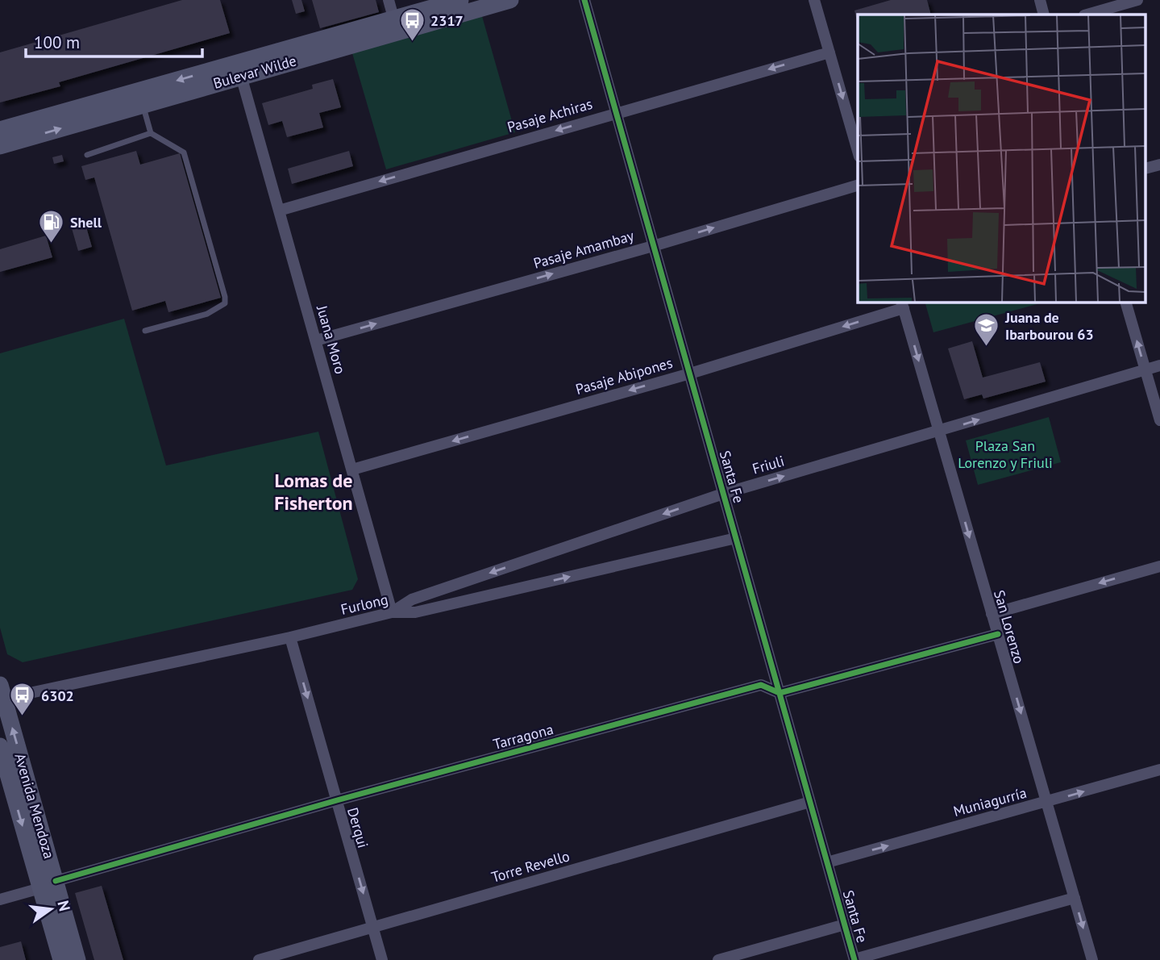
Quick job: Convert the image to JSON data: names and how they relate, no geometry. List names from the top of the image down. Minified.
{"streets":{"main road":["Bulevar Wilde","Avenida Mendoza"],"street":["Pasaje Achiras","Pasaje Amambay","Juana Moro","Pasaje Abipones","Friuli","Santa Fe","Furlong","San Lorenzo","Tarragona","Muniagurría","Derqui","Torre Revello"]},"crossings":[["Bulevar Wilde","Juana Moro"],["Pasaje Achiras","Juana Moro"],["Pasaje Achiras","Santa Fe"],["Pasaje Amambay","Juana Moro"],["Pasaje Amambay","Santa Fe"],["Juana Moro","Pasaje Abipones"],["Juana Moro","Friuli"],["Juana Moro","Furlong"],["Pasaje Abipones","Santa Fe"],["Pasaje Abipones","San Lorenzo"],["Friuli","Santa Fe"],["Friuli","Furlong"],["Friuli","San Lorenzo"],["Santa Fe","Furlong"],["Santa Fe","Tarragona"],["Santa Fe","Muniagurría"],["Santa Fe","Torre Revello"],["Furlong","Avenida Mendoza"],["Furlong","Derqui"],["San Lorenzo","Tarragona"],["San Lorenzo","Muniagurría"],["Tarragona","Avenida Mendoza"],["Tarragona","Derqui"],["Derqui","Torre Revello"]],"one_way":["Pasaje Achiras","Pasaje Amambay","Pasaje Abipones","Furlong","San Lorenzo","Derqui"],"districts":["Lomas de Fisherton"],"parks":["Plaza San Lorenzo y Friuli"],"places":{"bus stop":["2317","6302"],"fuel station":["Shell"],"school or university":["Juana de Ibarbourou 63"]},"scale_bar":"100 m","north":"right"}
